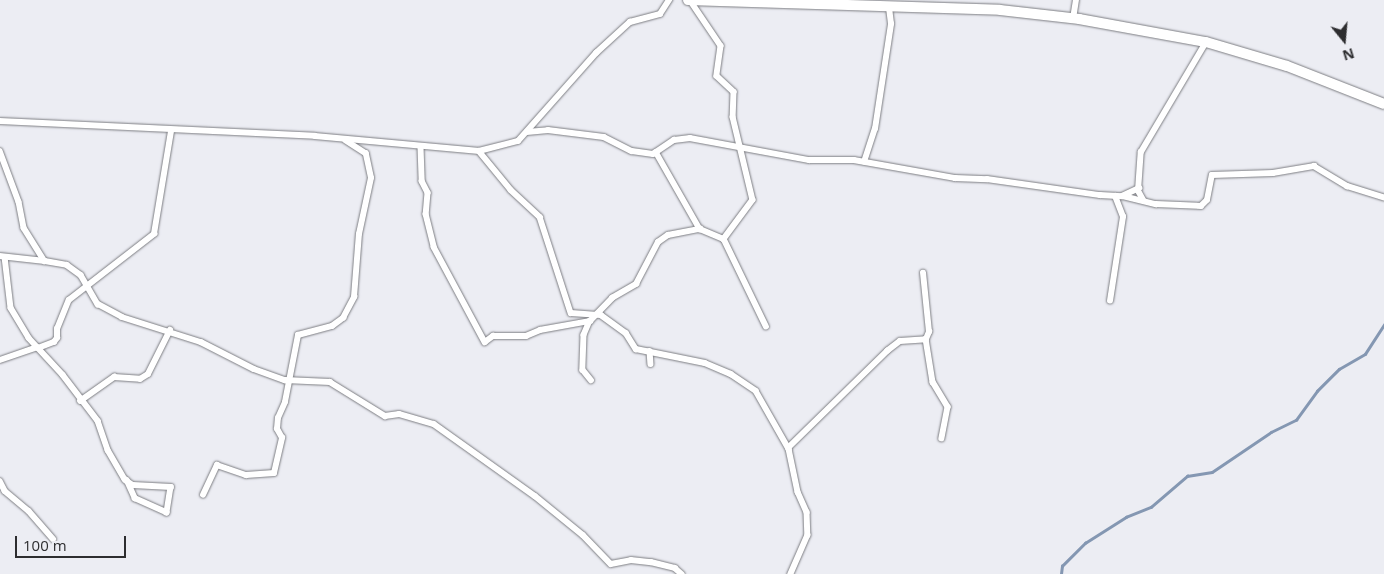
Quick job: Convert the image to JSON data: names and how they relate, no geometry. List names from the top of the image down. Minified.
{"scale_bar":"100 m","north":"bottom"}
